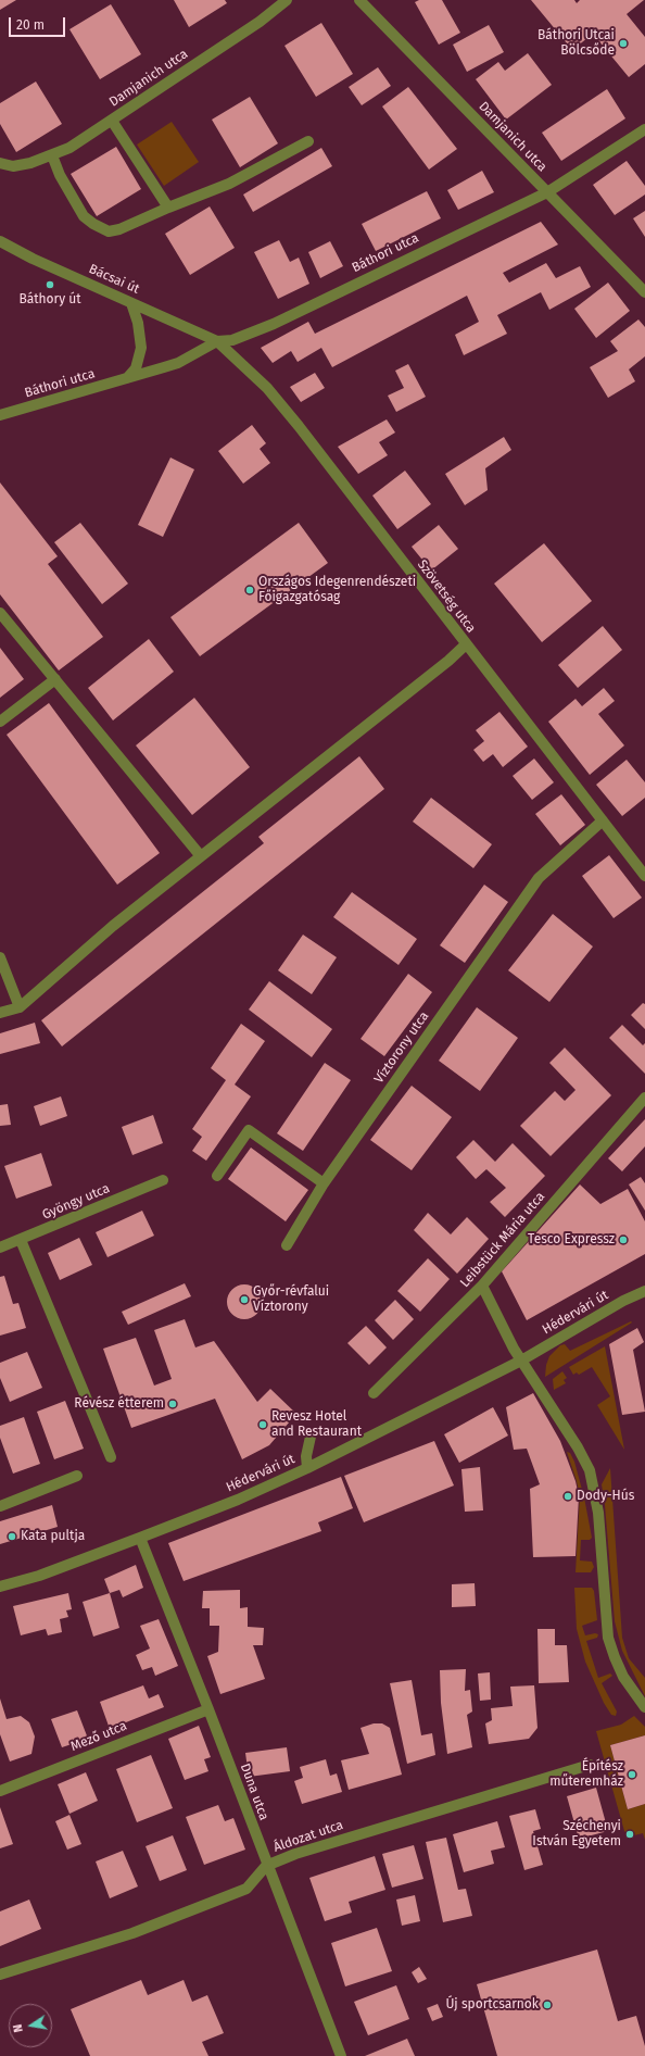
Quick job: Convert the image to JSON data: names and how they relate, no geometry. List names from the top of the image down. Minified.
{"streets":{"street":["Damjanich utca","Báthori utca","Bácsai út","Szövetség utca","Víztorony utca","Gyöngy utca","Leibstück Mária utca","Hédervári út","Mező utca","Duna utca","Áldozat utca"]},"crossings":[["Damjanich utca","Báthori utca"],["Báthori utca","Bácsai út"],["Báthori utca","Szövetség utca"],["Bácsai út","Szövetség utca"],["Szövetség utca","Víztorony utca"],["Hédervári út","Duna utca"],["Mező utca","Duna utca"],["Duna utca","Áldozat utca"]],"places":["Báthori Utcai Bölcsőde","Báthory út","Országos Idegenrendészeti Főigazgatósag","Tesco Expressz","Győr-révfalui Víztorony","Révész étterem","Revesz Hotel and Restaurant","Dody-Hús","Kata pultja","Építész műteremház","Széchenyi István Egyetem","Új sportcsarnok"],"scale_bar":"20 m","north":"left"}
